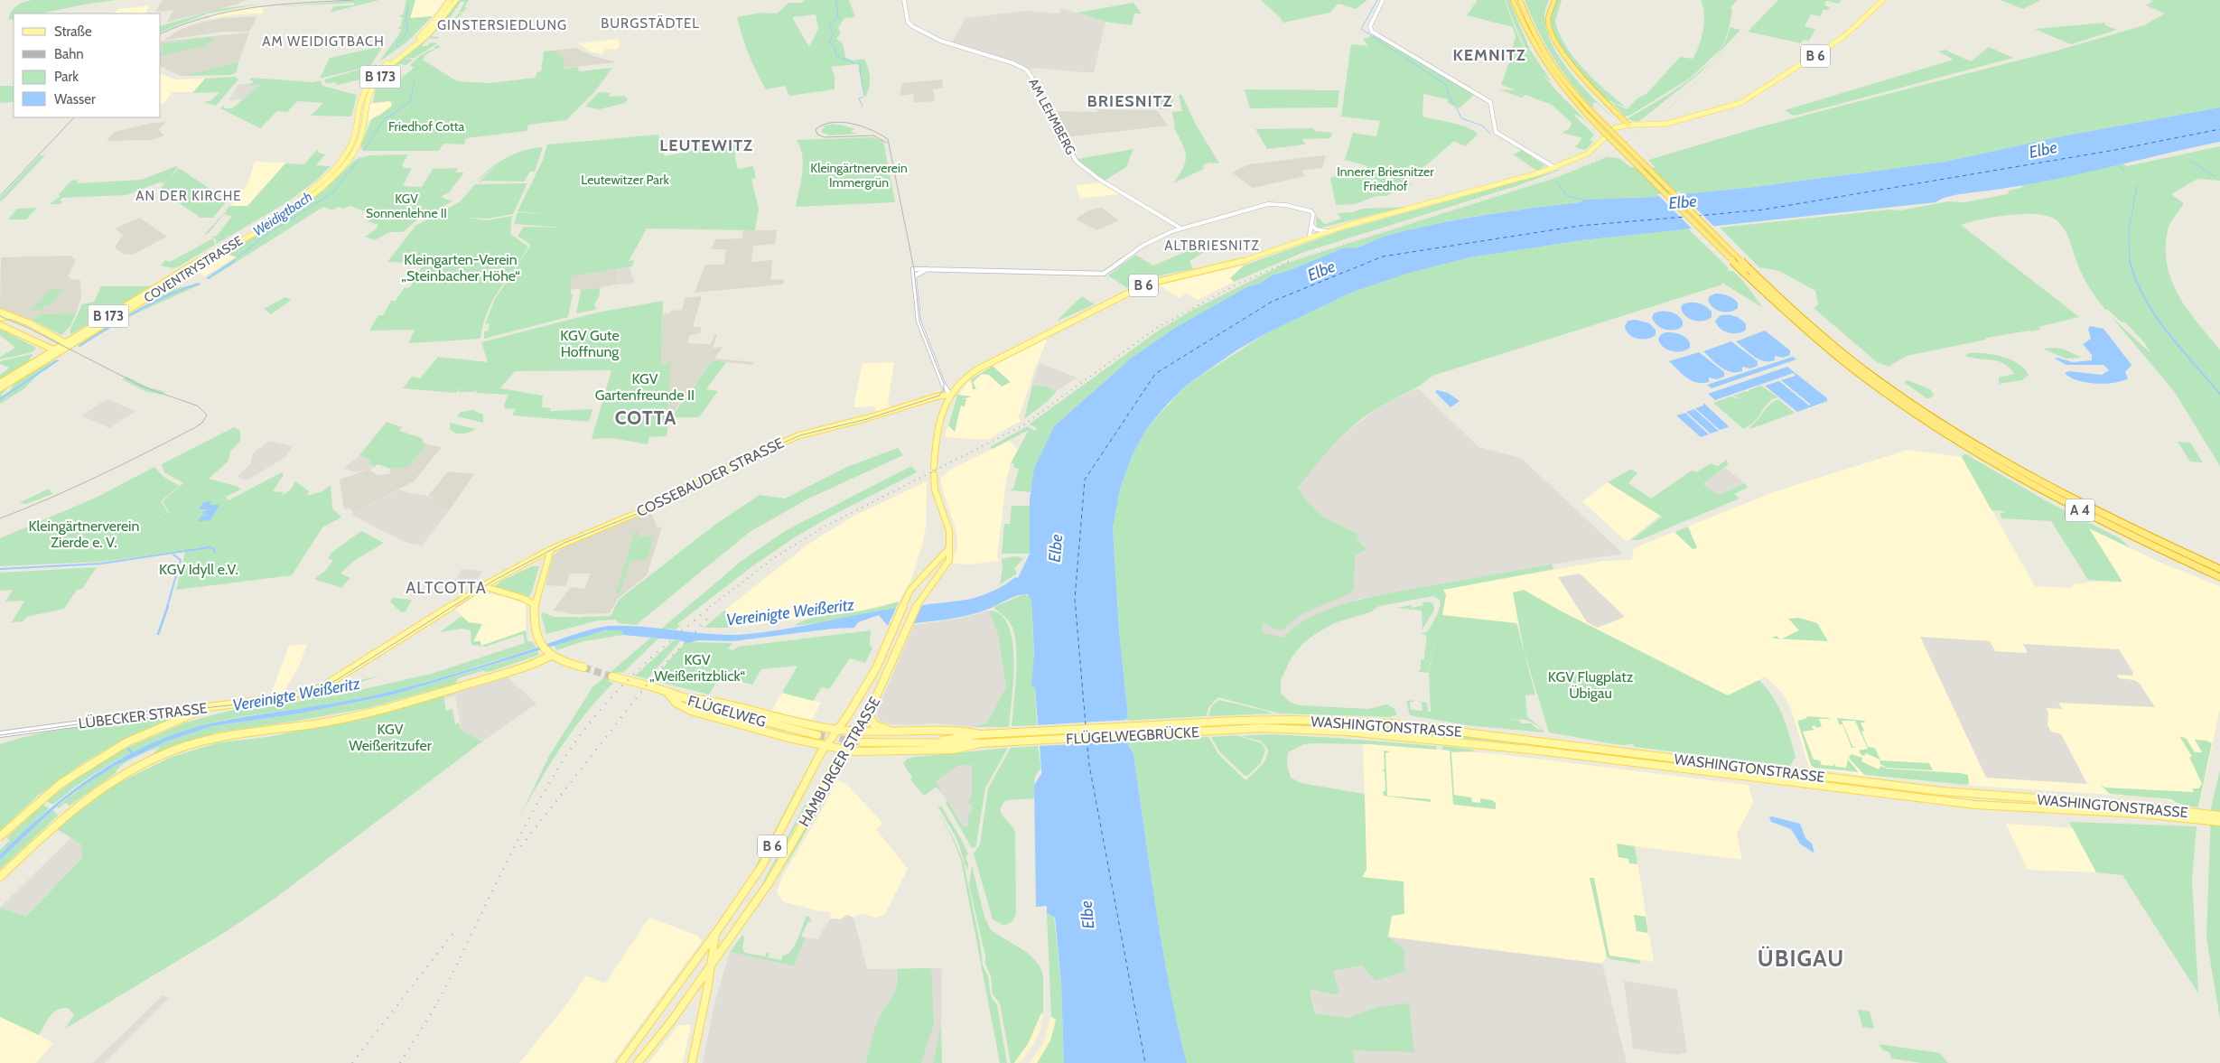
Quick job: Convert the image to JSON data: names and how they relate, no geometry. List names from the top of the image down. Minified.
{"streets":{"highway":["A 4"],"main road":["B 6","B 173","COVENTRYSTRASSE","COSSEBAUDER STRASSE","FLÜGELWEG","LÜBECKER STRASSE","WASHINGTONSTRASSE","FLÜGELWEGBRÜCKE","HAMBURGER STRASSE"],"street":["AM LEHMBERG"]},"crossings":[["B 6","COSSEBAUDER STRASSE"],["B 6","HAMBURGER STRASSE"],["WASHINGTONSTRASSE","FLÜGELWEGBRÜCKE"]],"districts":["BURGSTÄDTEL","GINSTERSIEDLUNG","AM WEIDIGTBACH","KEMNITZ","BRIESNITZ","LEUTEWITZ","AN DER KIRCHE","ALTBRIESNITZ","COTTA","ALTCOTTA","ÜBIGAU"],"water":["Elbe","Weidigtbach","Vereinigte Weißeritz"],"parks":["Friedhof Cotta","Kleingärtnerverein Immergrün","Innerer Briesnitzer Friedhof","Leutewitzer Park","KGV Sonnenlehne II","Kleingarten-Verein „Steinbacher Höhe“","KGV Gute Hoffnung","KGV Gartenfreunde II","Kleingärtnerverein Zierde e. V.","KGV Idyll e.V.","KGV „Weißeritzblick“","KGV Flugplatz Übigau","KGV Weißeritzufer"],"legend":["Straße","Bahn","Park","Wasser"]}
